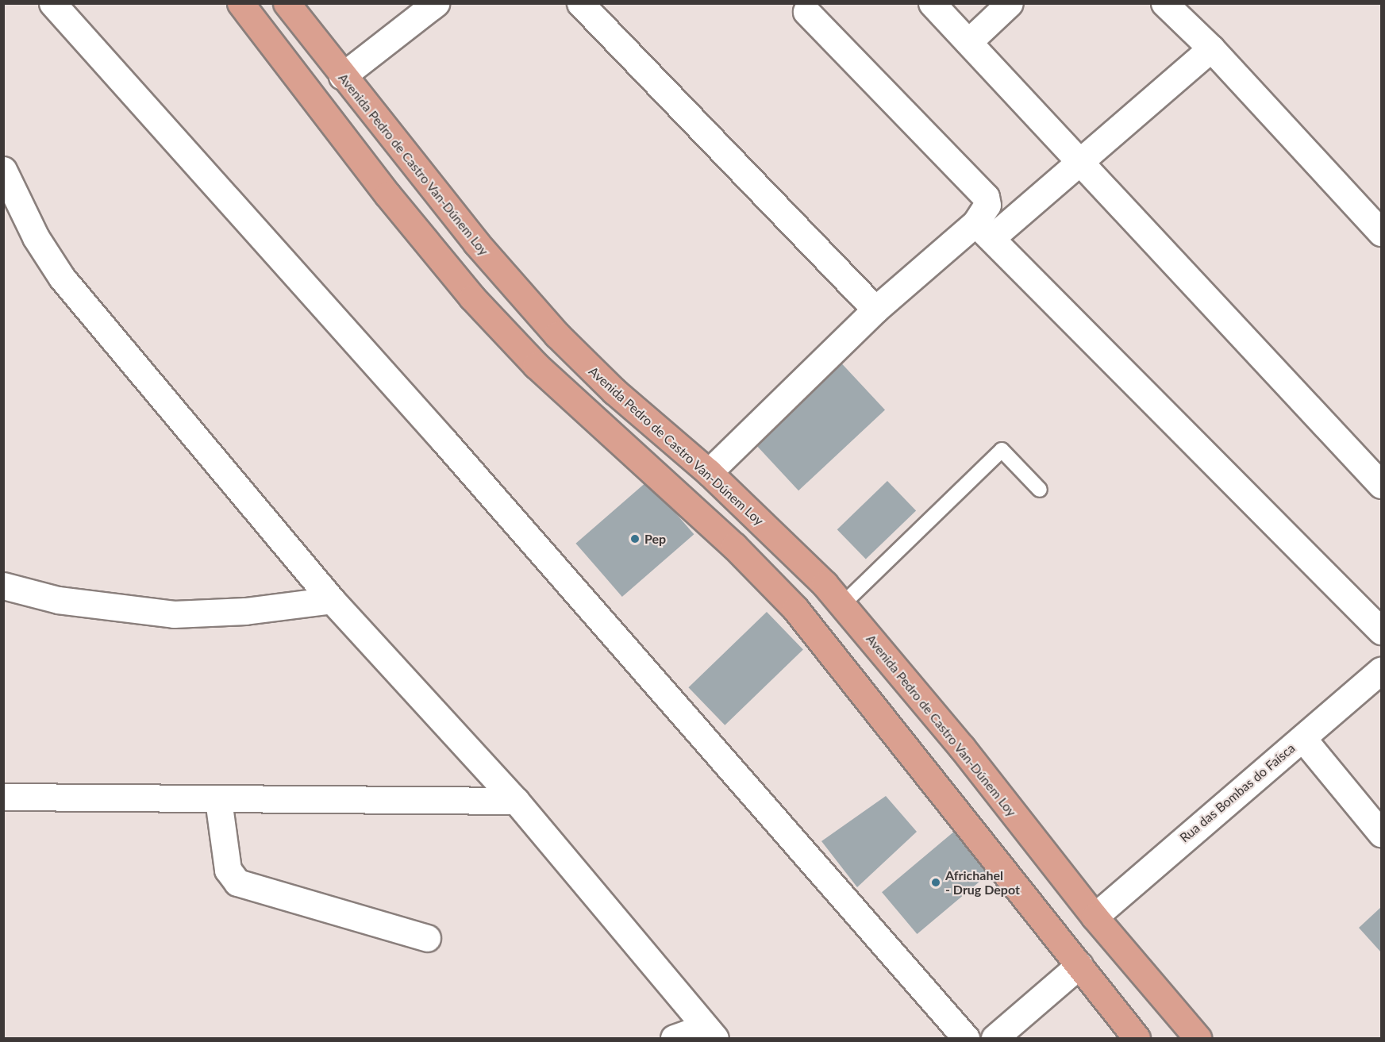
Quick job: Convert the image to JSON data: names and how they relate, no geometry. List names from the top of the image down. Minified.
{"streets":{"highway":["Avenida Pedro de Castro Van-Dúnem Loy"],"street":["Rua das Bombas do Faísca"]},"crossings":[["Avenida Pedro de Castro Van-Dúnem Loy","Rua das Bombas do Faísca"]],"places":["Pep","Africhahel - Drug Depot"]}
